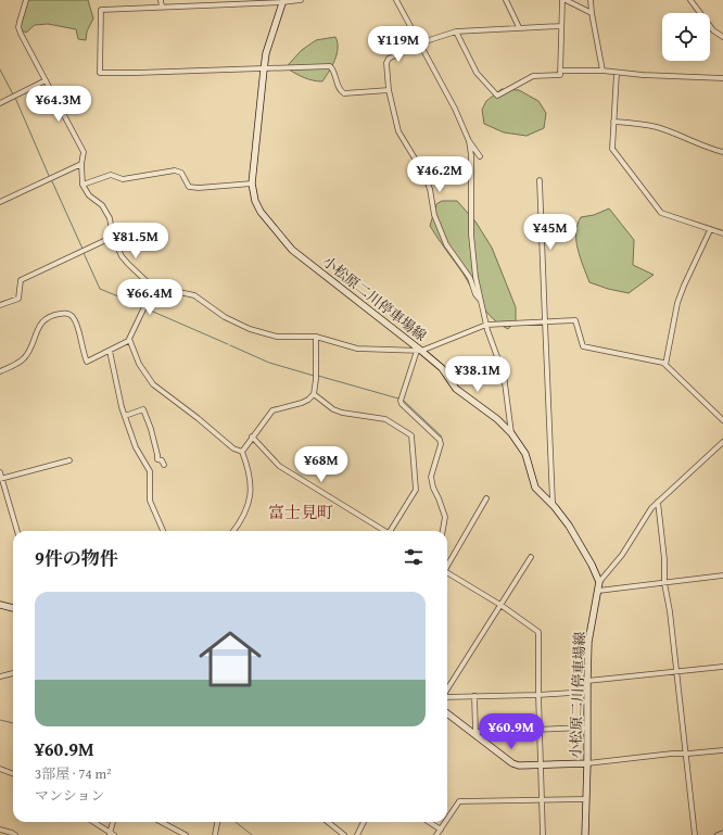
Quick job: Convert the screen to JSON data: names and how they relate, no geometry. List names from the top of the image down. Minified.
{"streets":{"main road":["小松原二川停車場線"]},"districts":["富士見町"],"page":{"price":["¥119M","¥64.3M","¥46.2M","¥45M","¥81.5M","¥66.4M","¥38.1M","¥68M","¥60.9M"],"heading":"9件の物件","list":[{"name":"¥60.9M","note":"3部屋 · 74 m² · マンション"}]}}
